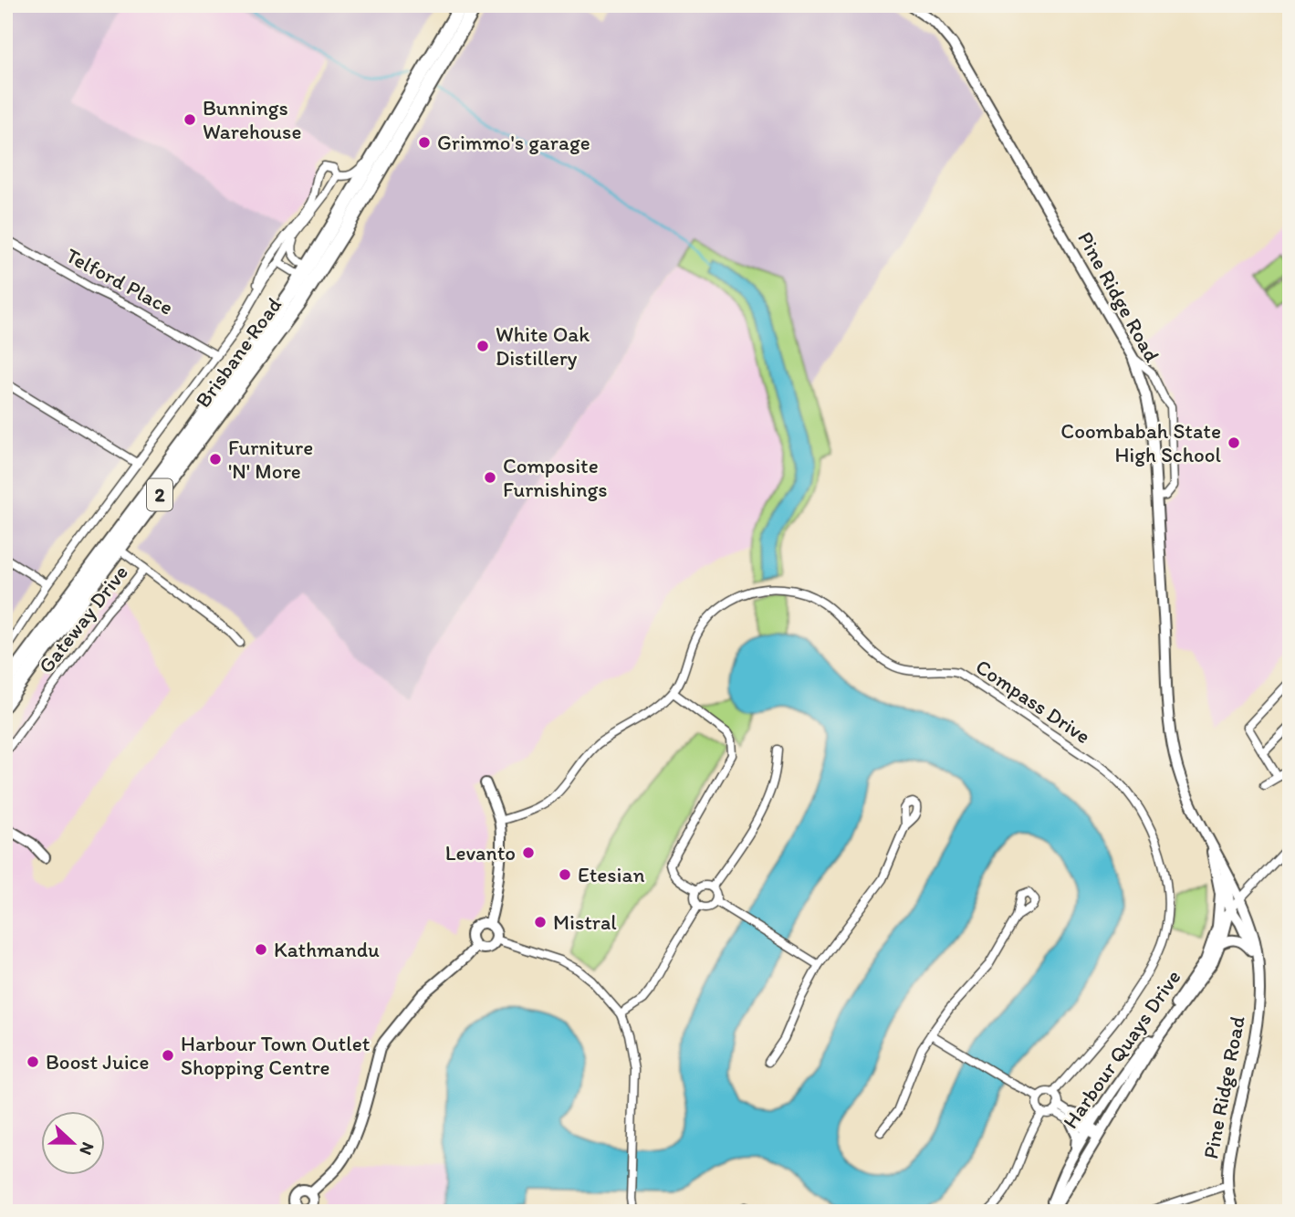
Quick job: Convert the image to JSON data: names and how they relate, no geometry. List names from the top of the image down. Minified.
{"streets":{"highway":["Brisbane Road","2"],"street":["Telford Place","Pine Ridge Road","Gateway Drive","Compass Drive","Harbour Quays Drive"]},"crossings":[["Telford Place","Brisbane Road"],["Pine Ridge Road","Harbour Quays Drive"]],"places":["Bunnings Warehouse","Grimmo's garage","White Oak Distillery","Coombabah State High School","Furniture 'N' More","Composite Furnishings","Levanto","Etesian","Mistral","Kathmandu","Harbour Town Outlet Shopping Centre","Boost Juice"],"north":"right"}
